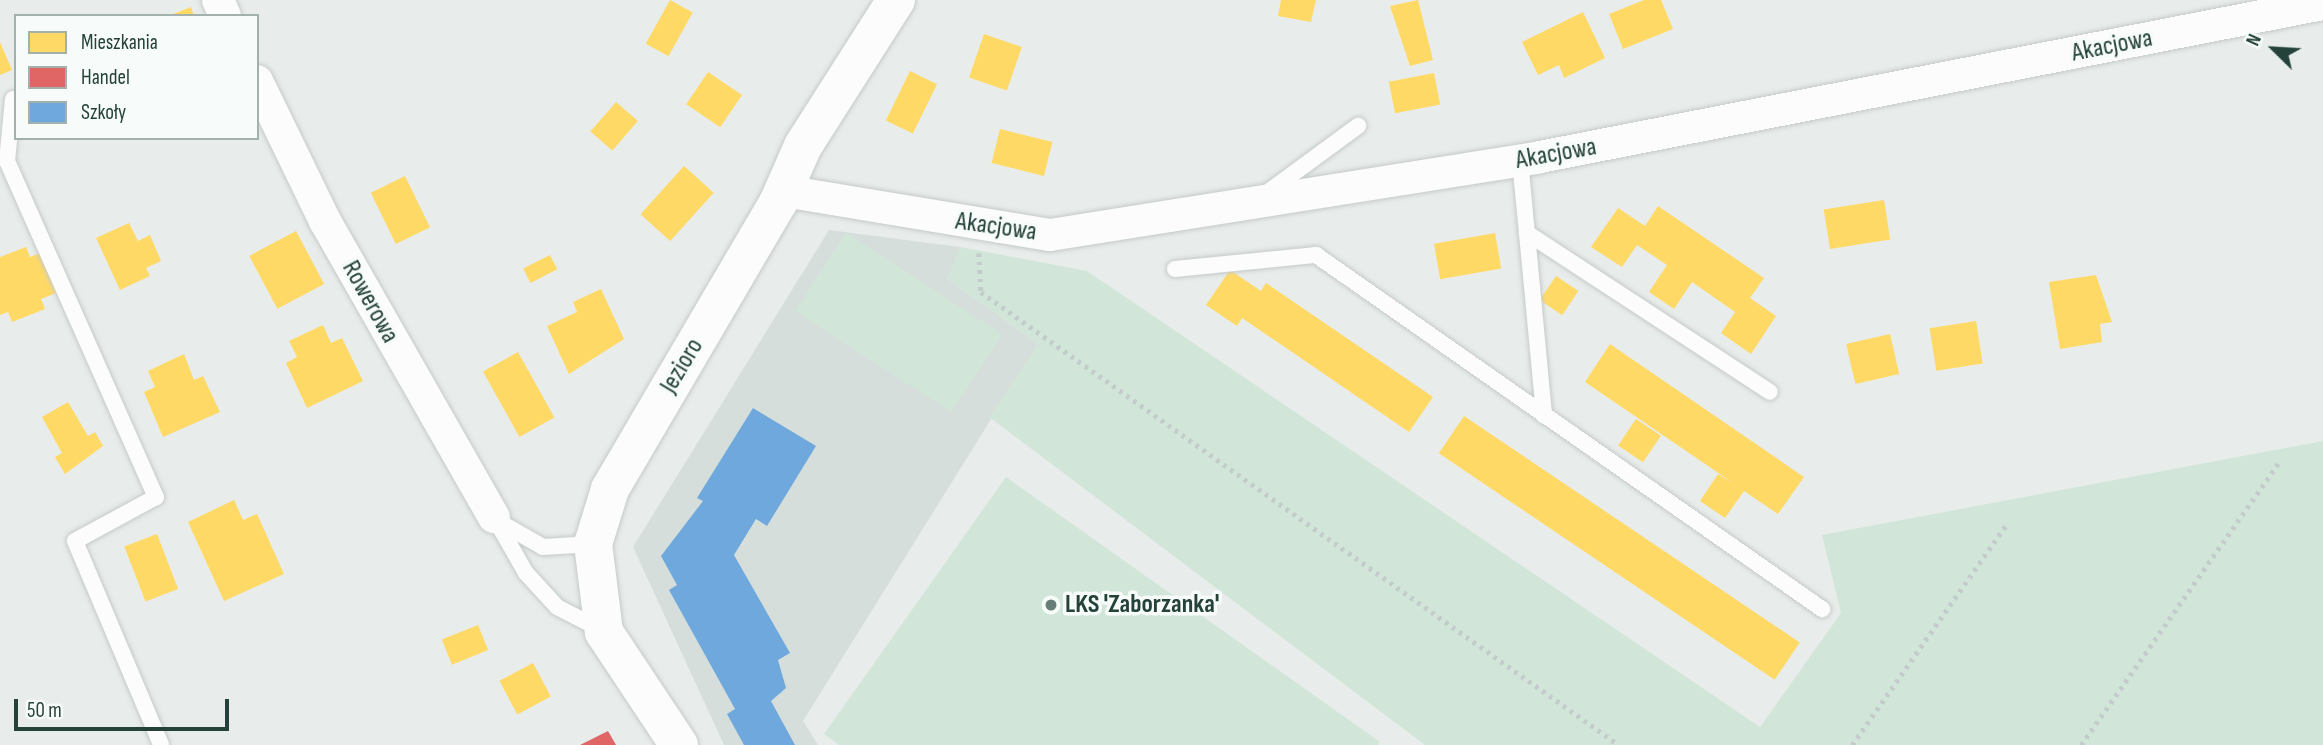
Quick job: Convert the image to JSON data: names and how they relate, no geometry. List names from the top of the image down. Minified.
{"streets":{"street":["Akacjowa","Rowerowa","Jezioro"]},"crossings":[["Akacjowa","Jezioro"],["Rowerowa","Jezioro"]],"places":["LKS 'Zaborzanka'"],"legend":["Mieszkania","Handel","Szkoły"],"scale_bar":"50 m","north":"top left"}
